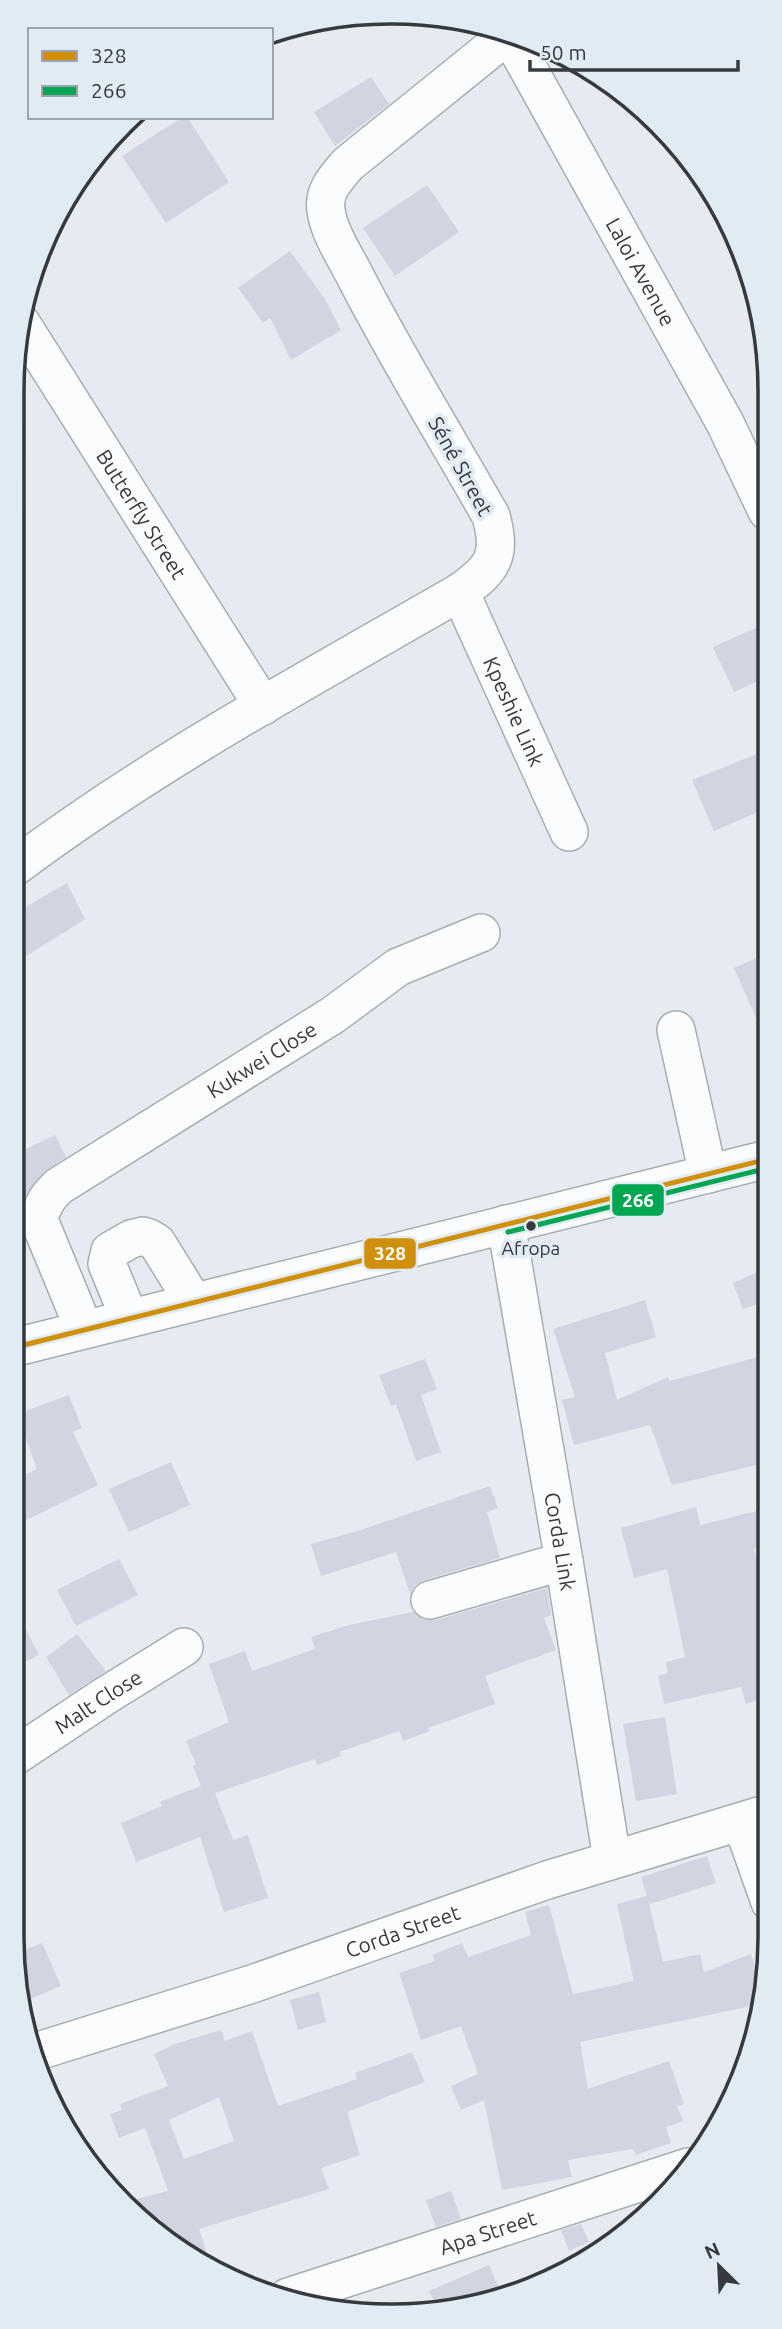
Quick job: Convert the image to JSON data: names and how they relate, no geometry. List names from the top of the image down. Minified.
{"streets":{"street":["Laloi Avenue","Séné Street","Butterfly Street","Kpeshie Link","Kukwei Close","Corda Link","Malt Close","Corda Street","Apa Street"]},"crossings":[["Séné Street","Butterfly Street"],["Séné Street","Kpeshie Link"],["Corda Link","Corda Street"]],"places":["Afropa"],"lines":["transit line 328","transit line 266"],"legend":["328","266"],"scale_bar":"50 m","north":"top left"}
